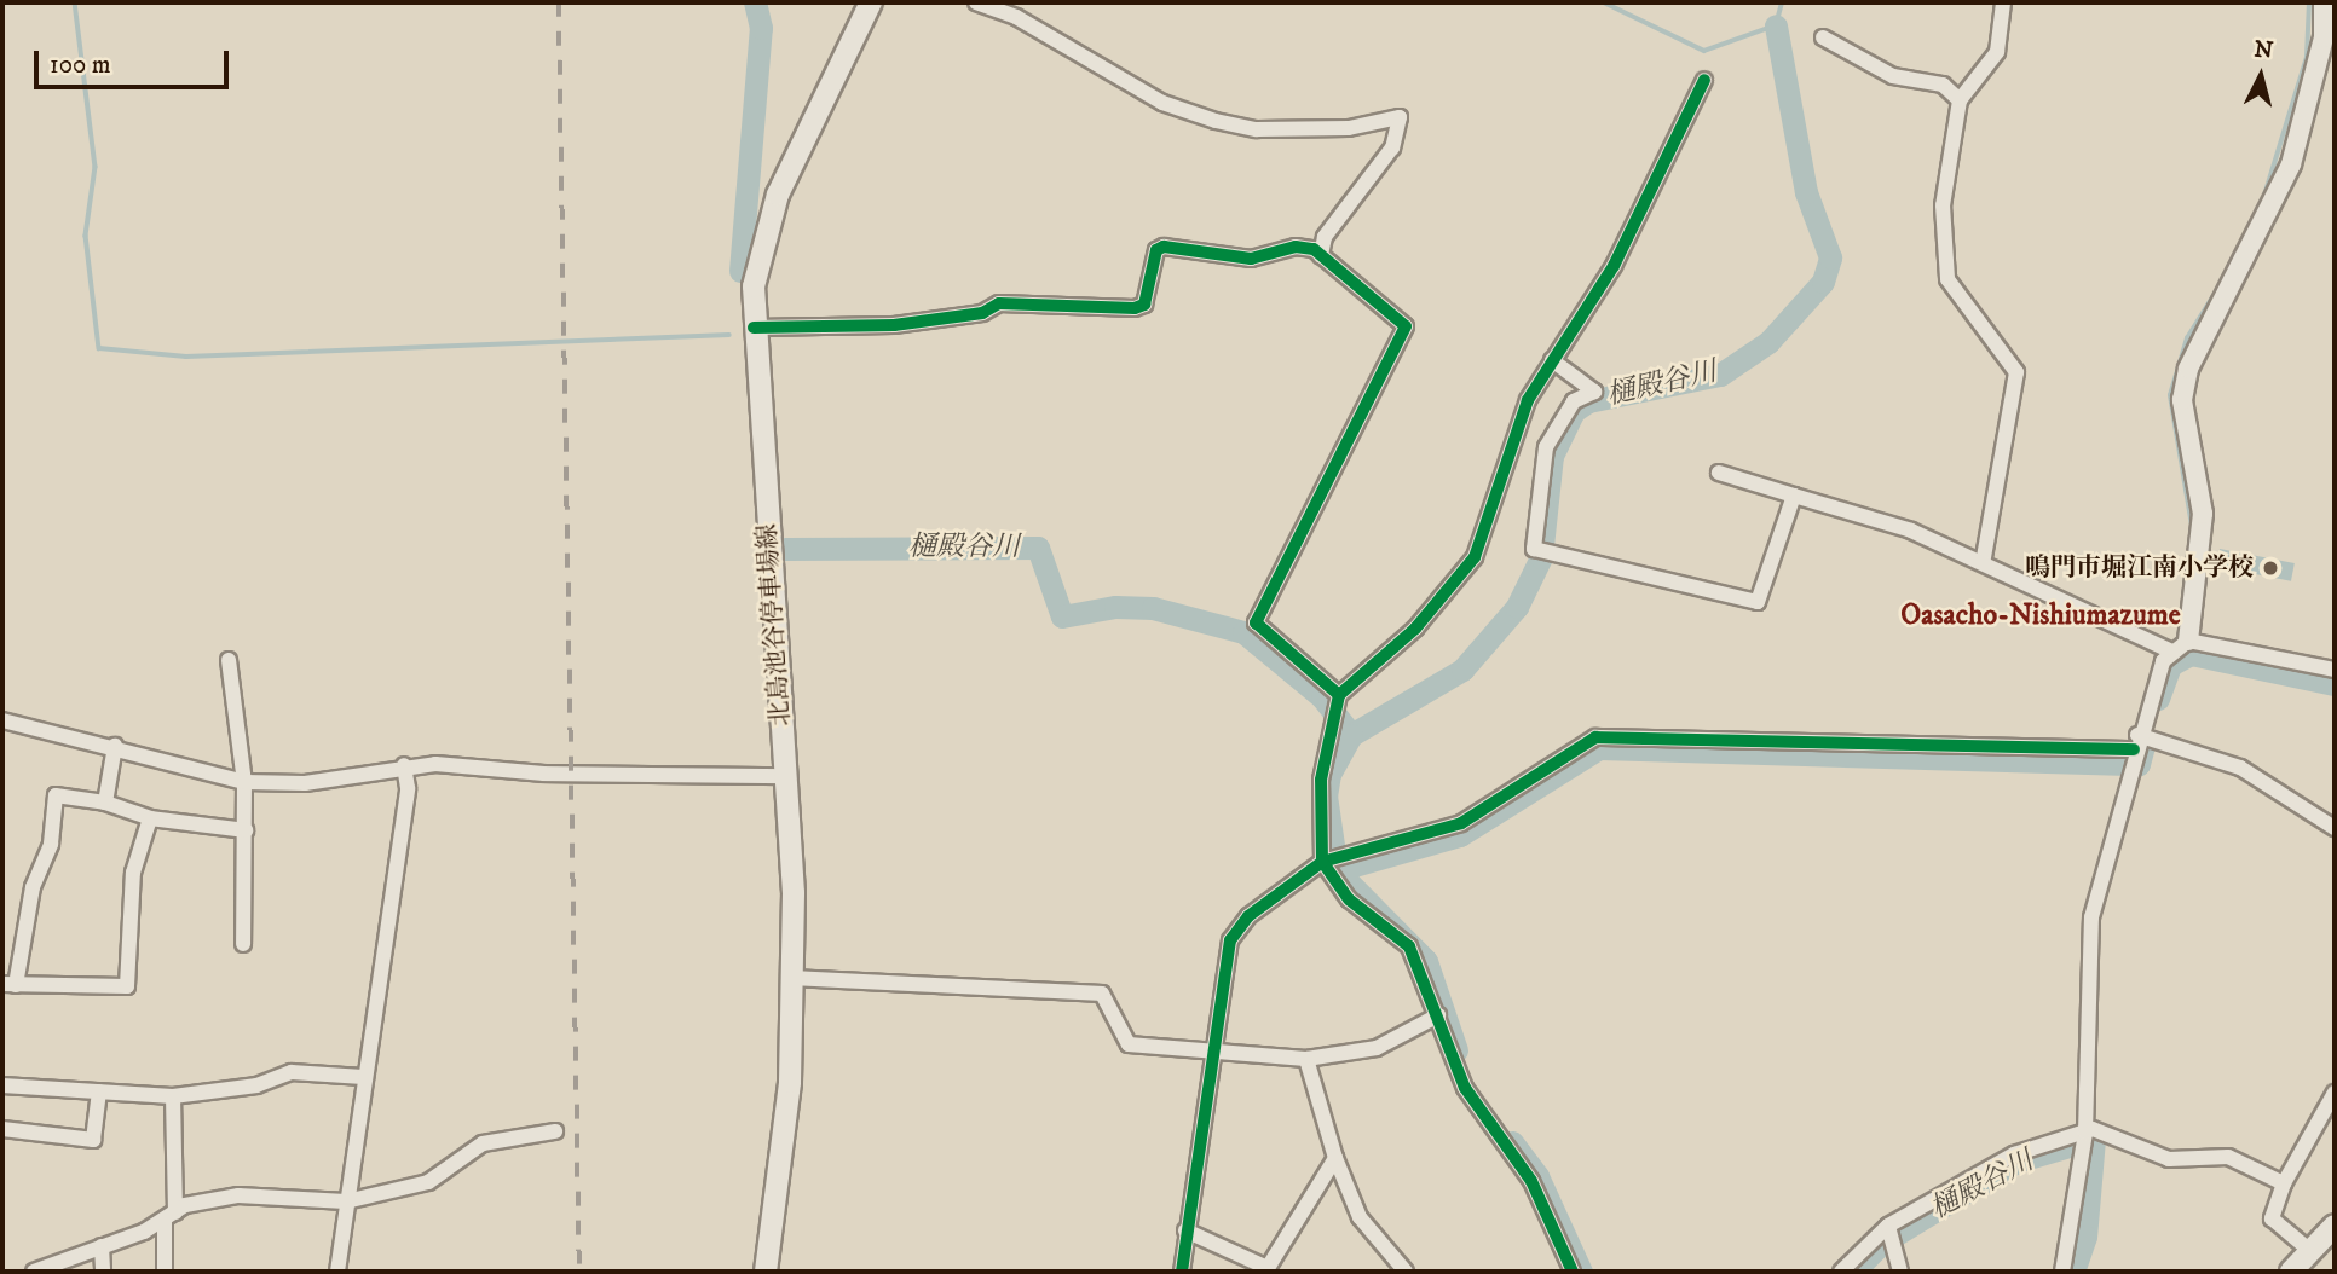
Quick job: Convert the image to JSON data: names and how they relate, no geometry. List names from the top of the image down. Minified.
{"streets":{"main road":["北島池谷停車場線"]},"districts":["Oasacho-Nishiumazume"],"water":["樋殿谷川"],"places":["鳴門市堀江南小学校"],"scale_bar":"100 m","north":"top"}
